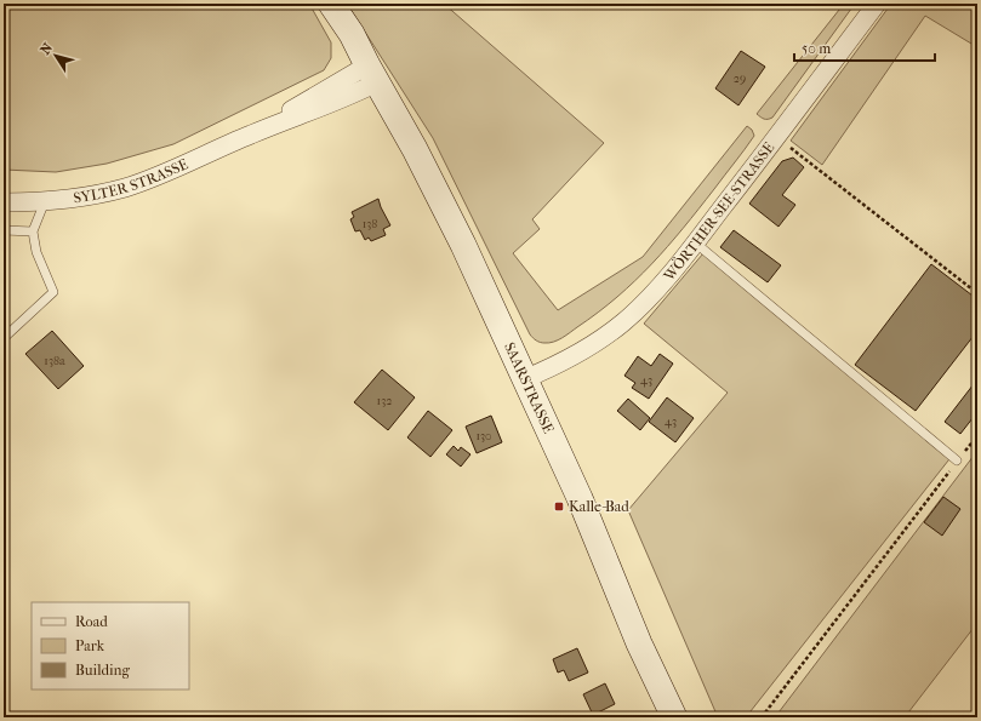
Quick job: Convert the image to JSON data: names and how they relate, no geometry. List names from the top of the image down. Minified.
{"streets":{"main road":["SAARSTRASSE"],"street":["SYLTER STRASSE","WÖRTHER-SEE-STRASSE"]},"crossings":[["SYLTER STRASSE","SAARSTRASSE"],["WÖRTHER-SEE-STRASSE","SAARSTRASSE"]],"places":{"transit":["Kalle-Bad"]},"house_numbers":["29","138","138a","43","132","43","130"],"legend":["Road","Park","Building"],"scale_bar":"50 m","north":"top left"}
